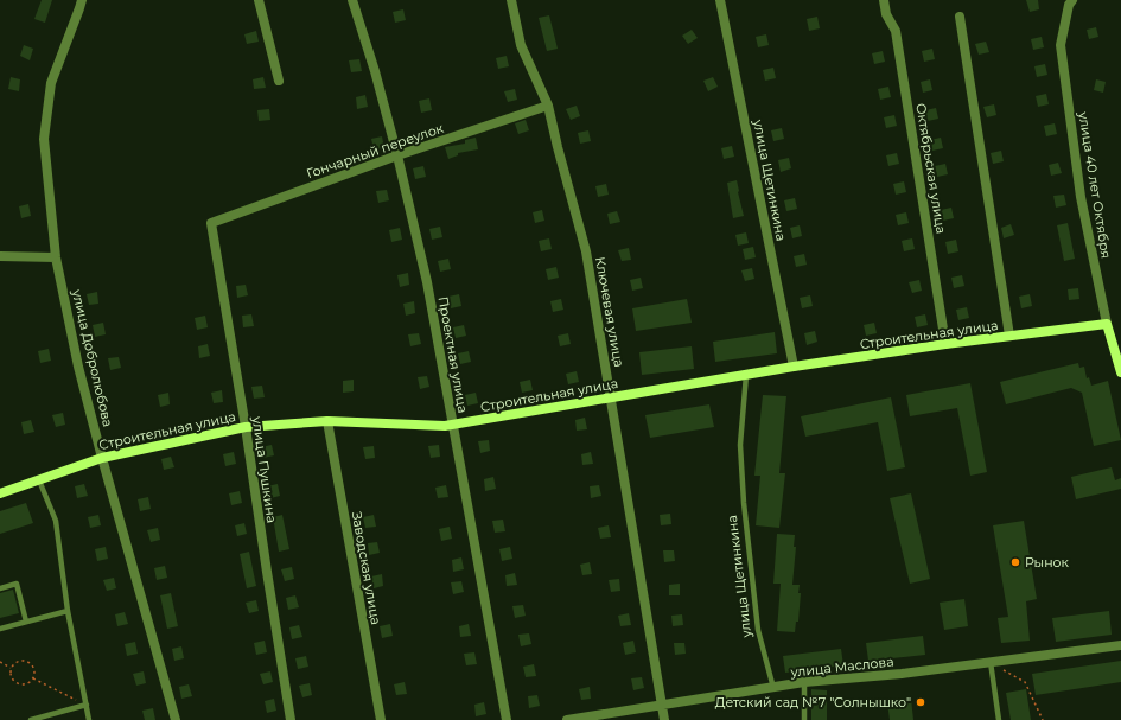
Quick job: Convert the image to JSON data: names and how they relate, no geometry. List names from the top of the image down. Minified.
{"streets":{"street":["Гончарный переулок","Октябрьская улица","улица Щетинкина","улица 40 лет Октября","Ключевая улица","Строительная улица","Проектная улица","улица Добролюбова","улица Пушкина","Заводская улица","улица Маслова"]},"crossings":[["Гончарный переулок","Ключевая улица"],["Гончарный переулок","Проектная улица"],["Гончарный переулок","улица Пушкина"],["Октябрьская улица","Строительная улица"],["улица Щетинкина","Строительная улица"],["улица Щетинкина","улица Маслова"],["улица 40 лет Октября","Строительная улица"],["Ключевая улица","Строительная улица"],["Ключевая улица","улица Маслова"],["Строительная улица","Проектная улица"],["Строительная улица","улица Добролюбова"],["Строительная улица","улица Пушкина"],["Строительная улица","Заводская улица"]],"places":["Рынок","Детский сад №7 \"Солнышко\""]}
